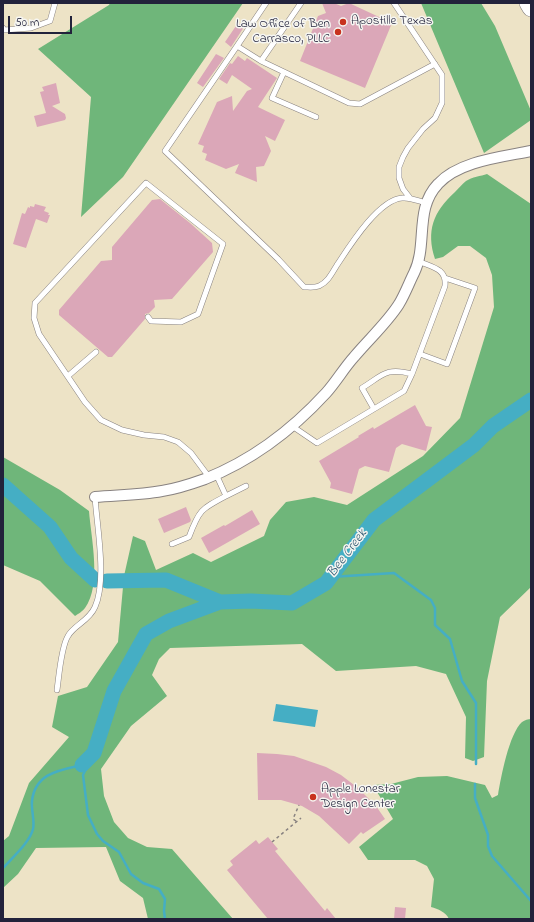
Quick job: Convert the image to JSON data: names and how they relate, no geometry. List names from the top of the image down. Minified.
{"water":["Bee Creek"],"places":["Apostille Texas","Law Office of Ben Carrasco, PLLC","Apple Lonestar Design Center"],"scale_bar":"50 m"}
